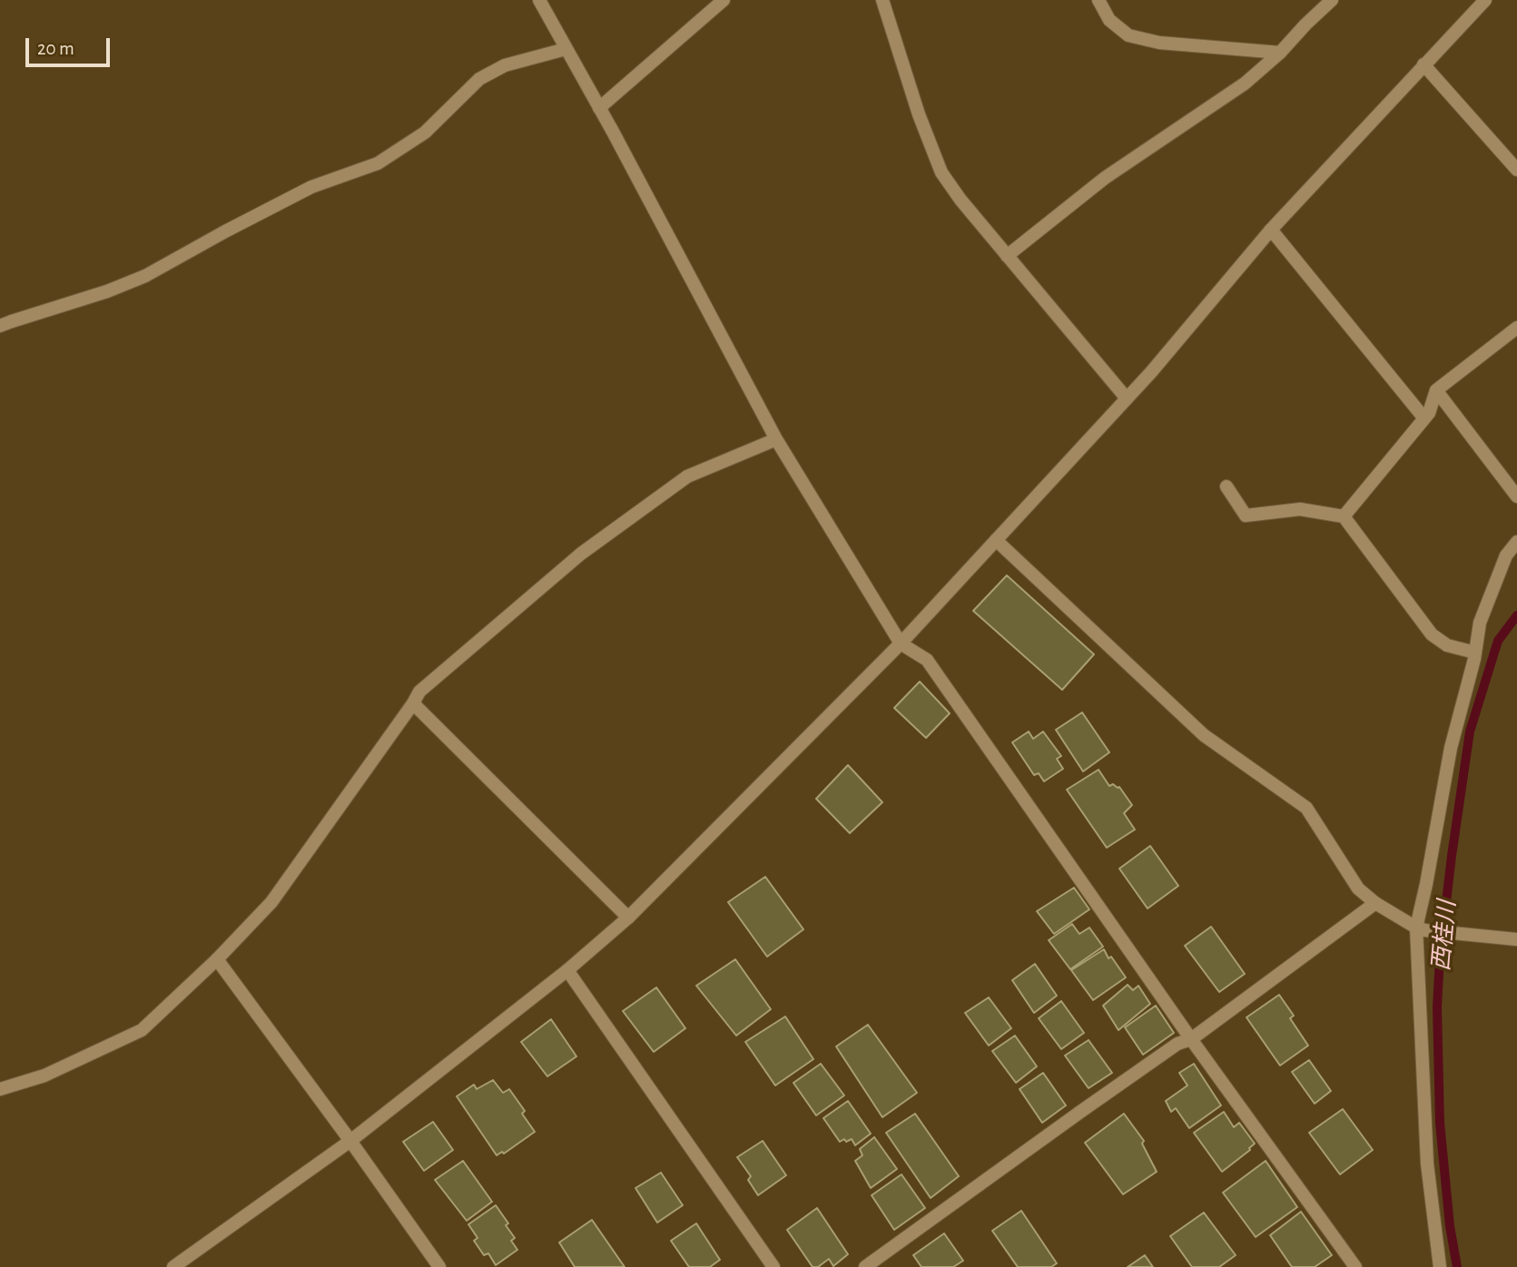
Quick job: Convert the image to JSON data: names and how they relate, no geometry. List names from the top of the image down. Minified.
{"water":["西桂川"],"scale_bar":"20 m"}
